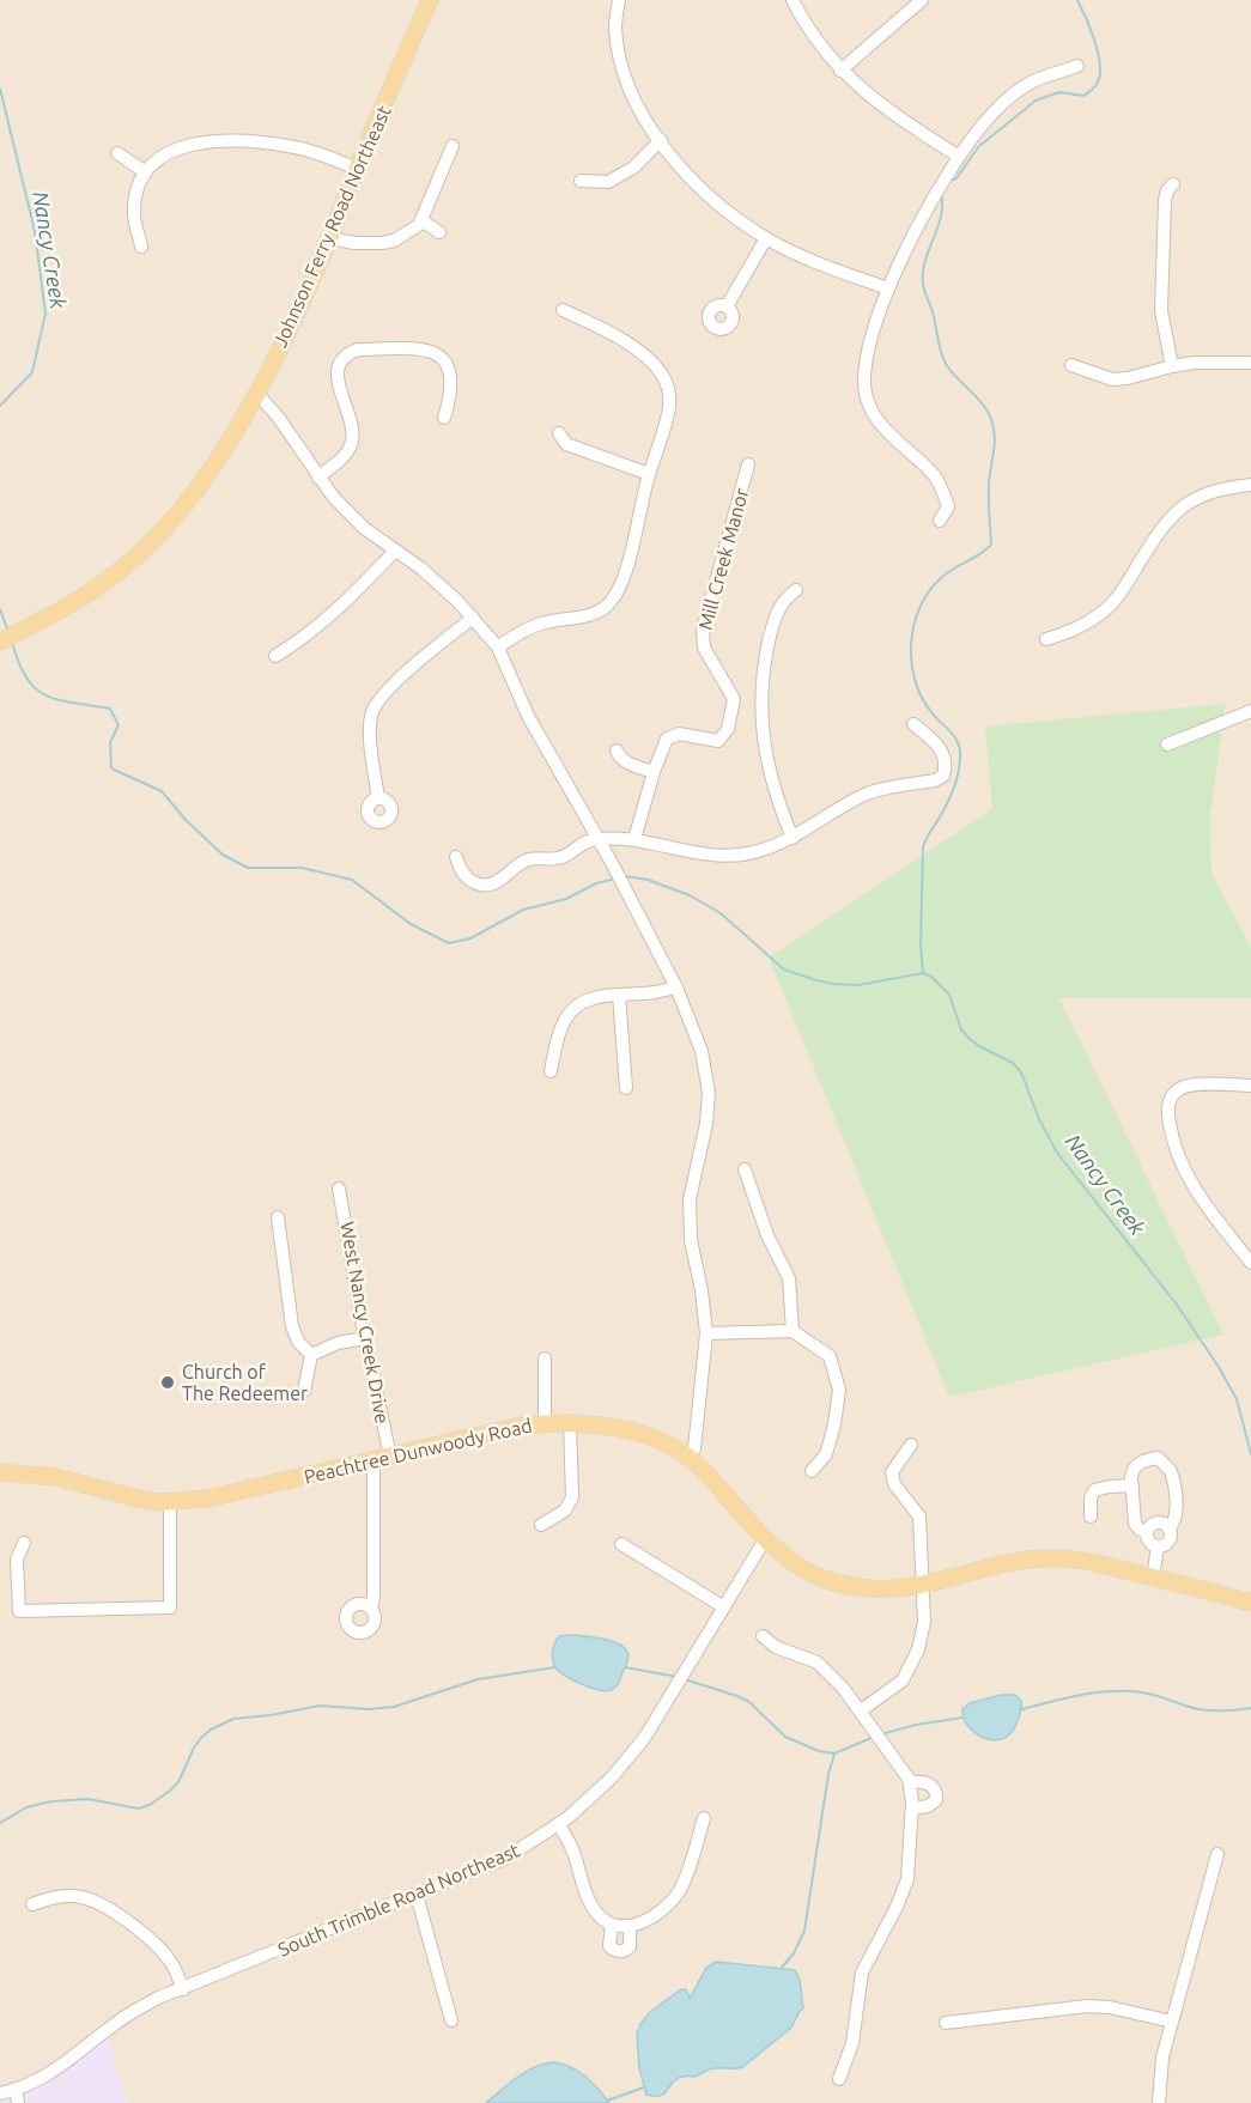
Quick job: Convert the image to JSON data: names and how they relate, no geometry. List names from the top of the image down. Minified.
{"streets":{"main road":["Johnson Ferry Road Northeast","Peachtree Dunwoody Road"],"street":["Mill Creek Manor","West Nancy Creek Drive","South Trimble Road Northeast"]},"crossings":[["West Nancy Creek Drive","Peachtree Dunwoody Road"],["Peachtree Dunwoody Road","South Trimble Road Northeast"]],"water":["Nancy Creek"],"places":["Church of The Redeemer"]}
